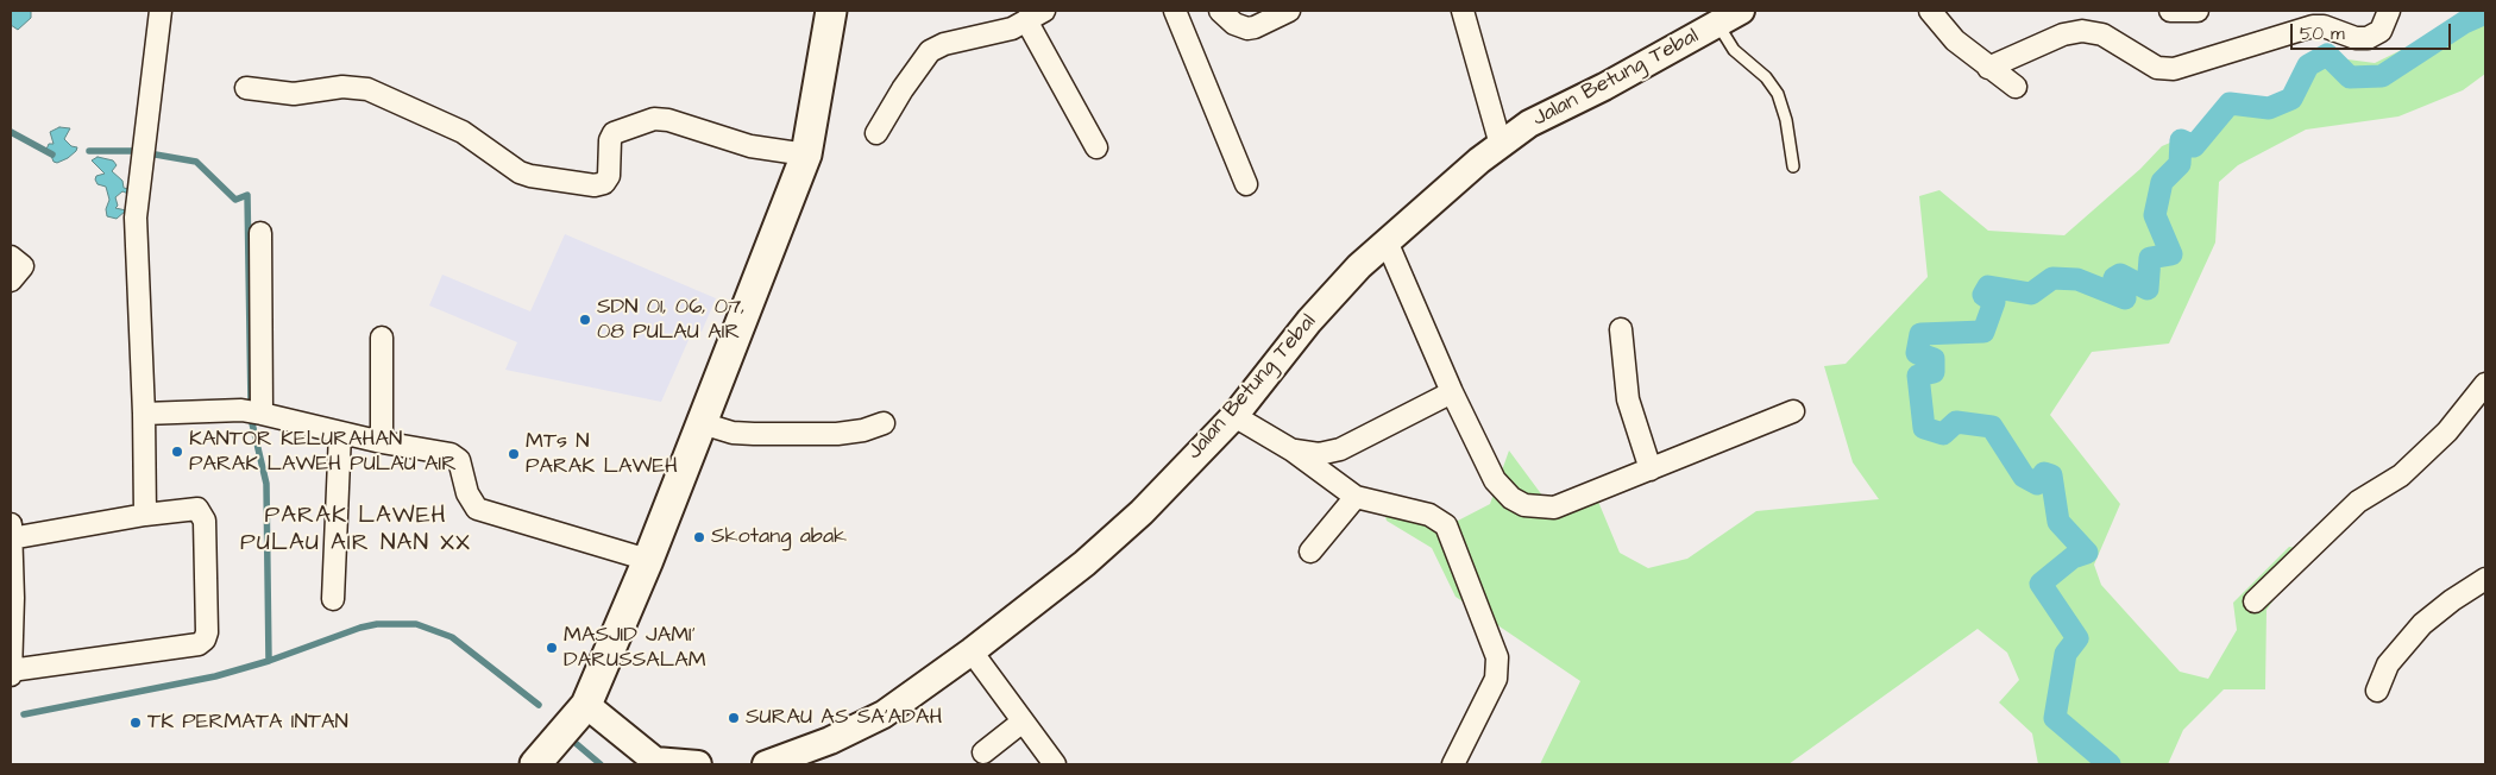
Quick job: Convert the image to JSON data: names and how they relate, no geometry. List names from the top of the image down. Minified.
{"streets":{"street":["Jalan Betung Tebal"]},"districts":["PARAK LAWEH PULAU AIR NAN XX"],"places":["SDN 01, 06, 07, 08 PULAU AIR","KANTOR KELURAHAN PARAK LAWEH PULAU AIR","MTs N PARAK LAWEH","Skotang abak","MASJID JAMI' DARUSSALAM","SURAU AS SA'ADAH","TK PERMATA INTAN"],"scale_bar":"50 m"}
